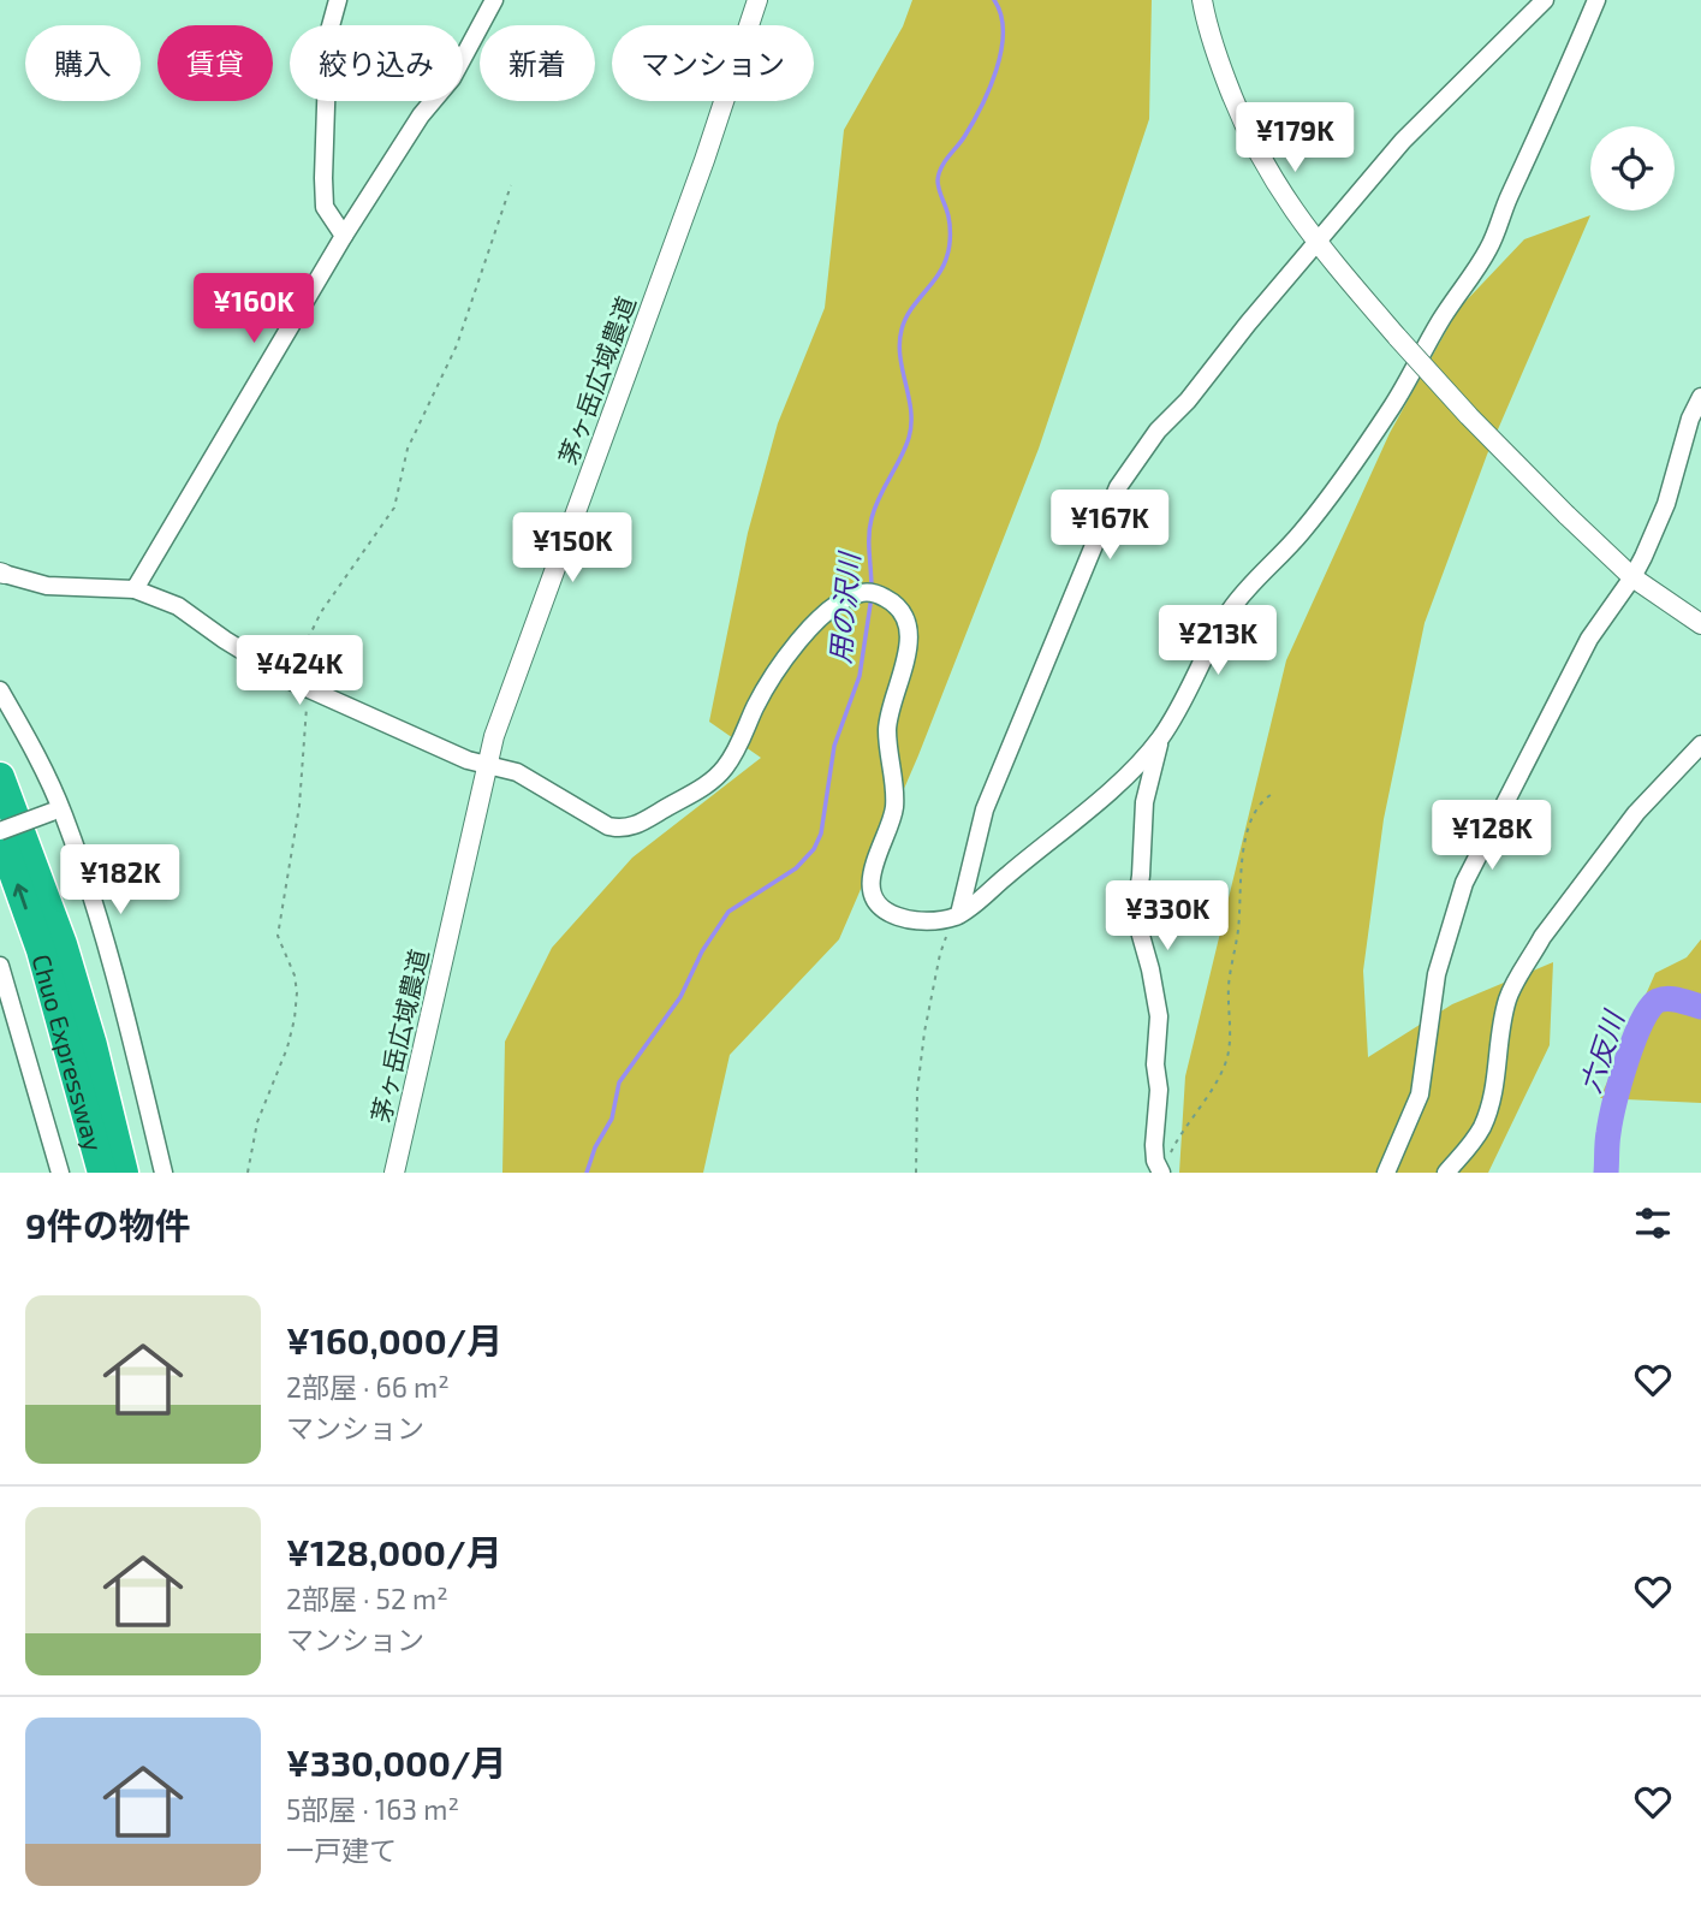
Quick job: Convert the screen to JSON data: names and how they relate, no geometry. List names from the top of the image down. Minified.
{"streets":{"highway":["Chuo Expressway"],"street":["茅ヶ岳広域農道"]},"water":["用の沢川","六反川"],"page":{"chip":["購入","賃貸","絞り込み","新着","マンション"],"price":["¥179K","¥160K","¥167K","¥150K","¥213K","¥424K","¥128K","¥182K","¥330K"],"heading":"9件の物件","list":[{"name":"¥160,000/月","note":"2部屋 · 66 m² · マンション"},{"name":"¥128,000/月","note":"2部屋 · 52 m² · マンション"},{"name":"¥330,000/月","note":"5部屋 · 163 m² · 一戸建て"}]}}
